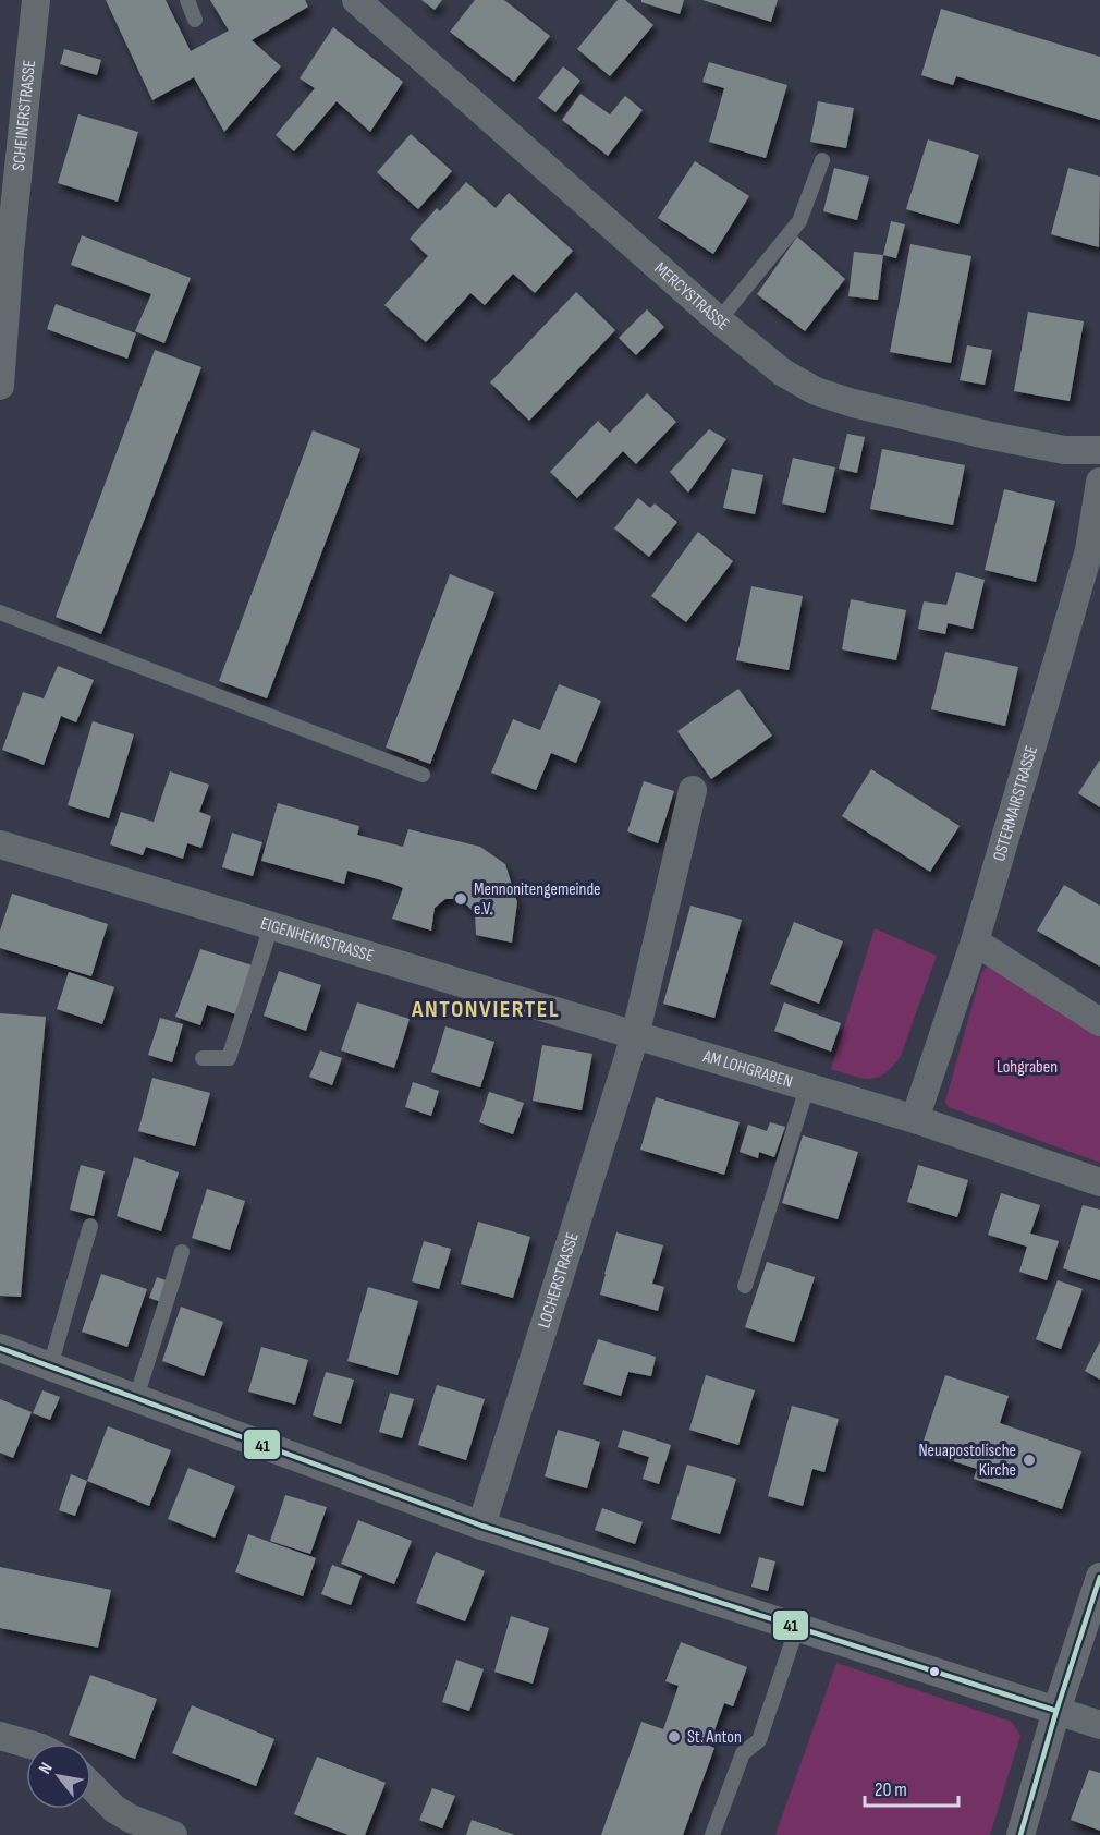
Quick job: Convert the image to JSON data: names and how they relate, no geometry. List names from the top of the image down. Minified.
{"streets":{"street":["SCHEINERSTRASSE","MERCYSTRASSE","OSTERMAIRSTRASSE","EIGENHEIMSTRASSE","AM LOHGRABEN","LOCHERSTRASSE"]},"crossings":[["OSTERMAIRSTRASSE","AM LOHGRABEN"],["EIGENHEIMSTRASSE","AM LOHGRABEN"],["EIGENHEIMSTRASSE","LOCHERSTRASSE"],["AM LOHGRABEN","LOCHERSTRASSE"]],"districts":["ANTONVIERTEL"],"parks":["Lohgraben"],"places":["Mennonitengemeinde e.V.","Neuapostolische Kirche","St. Anton"],"lines":["transit line 41"],"scale_bar":"20 m","north":"top left"}
